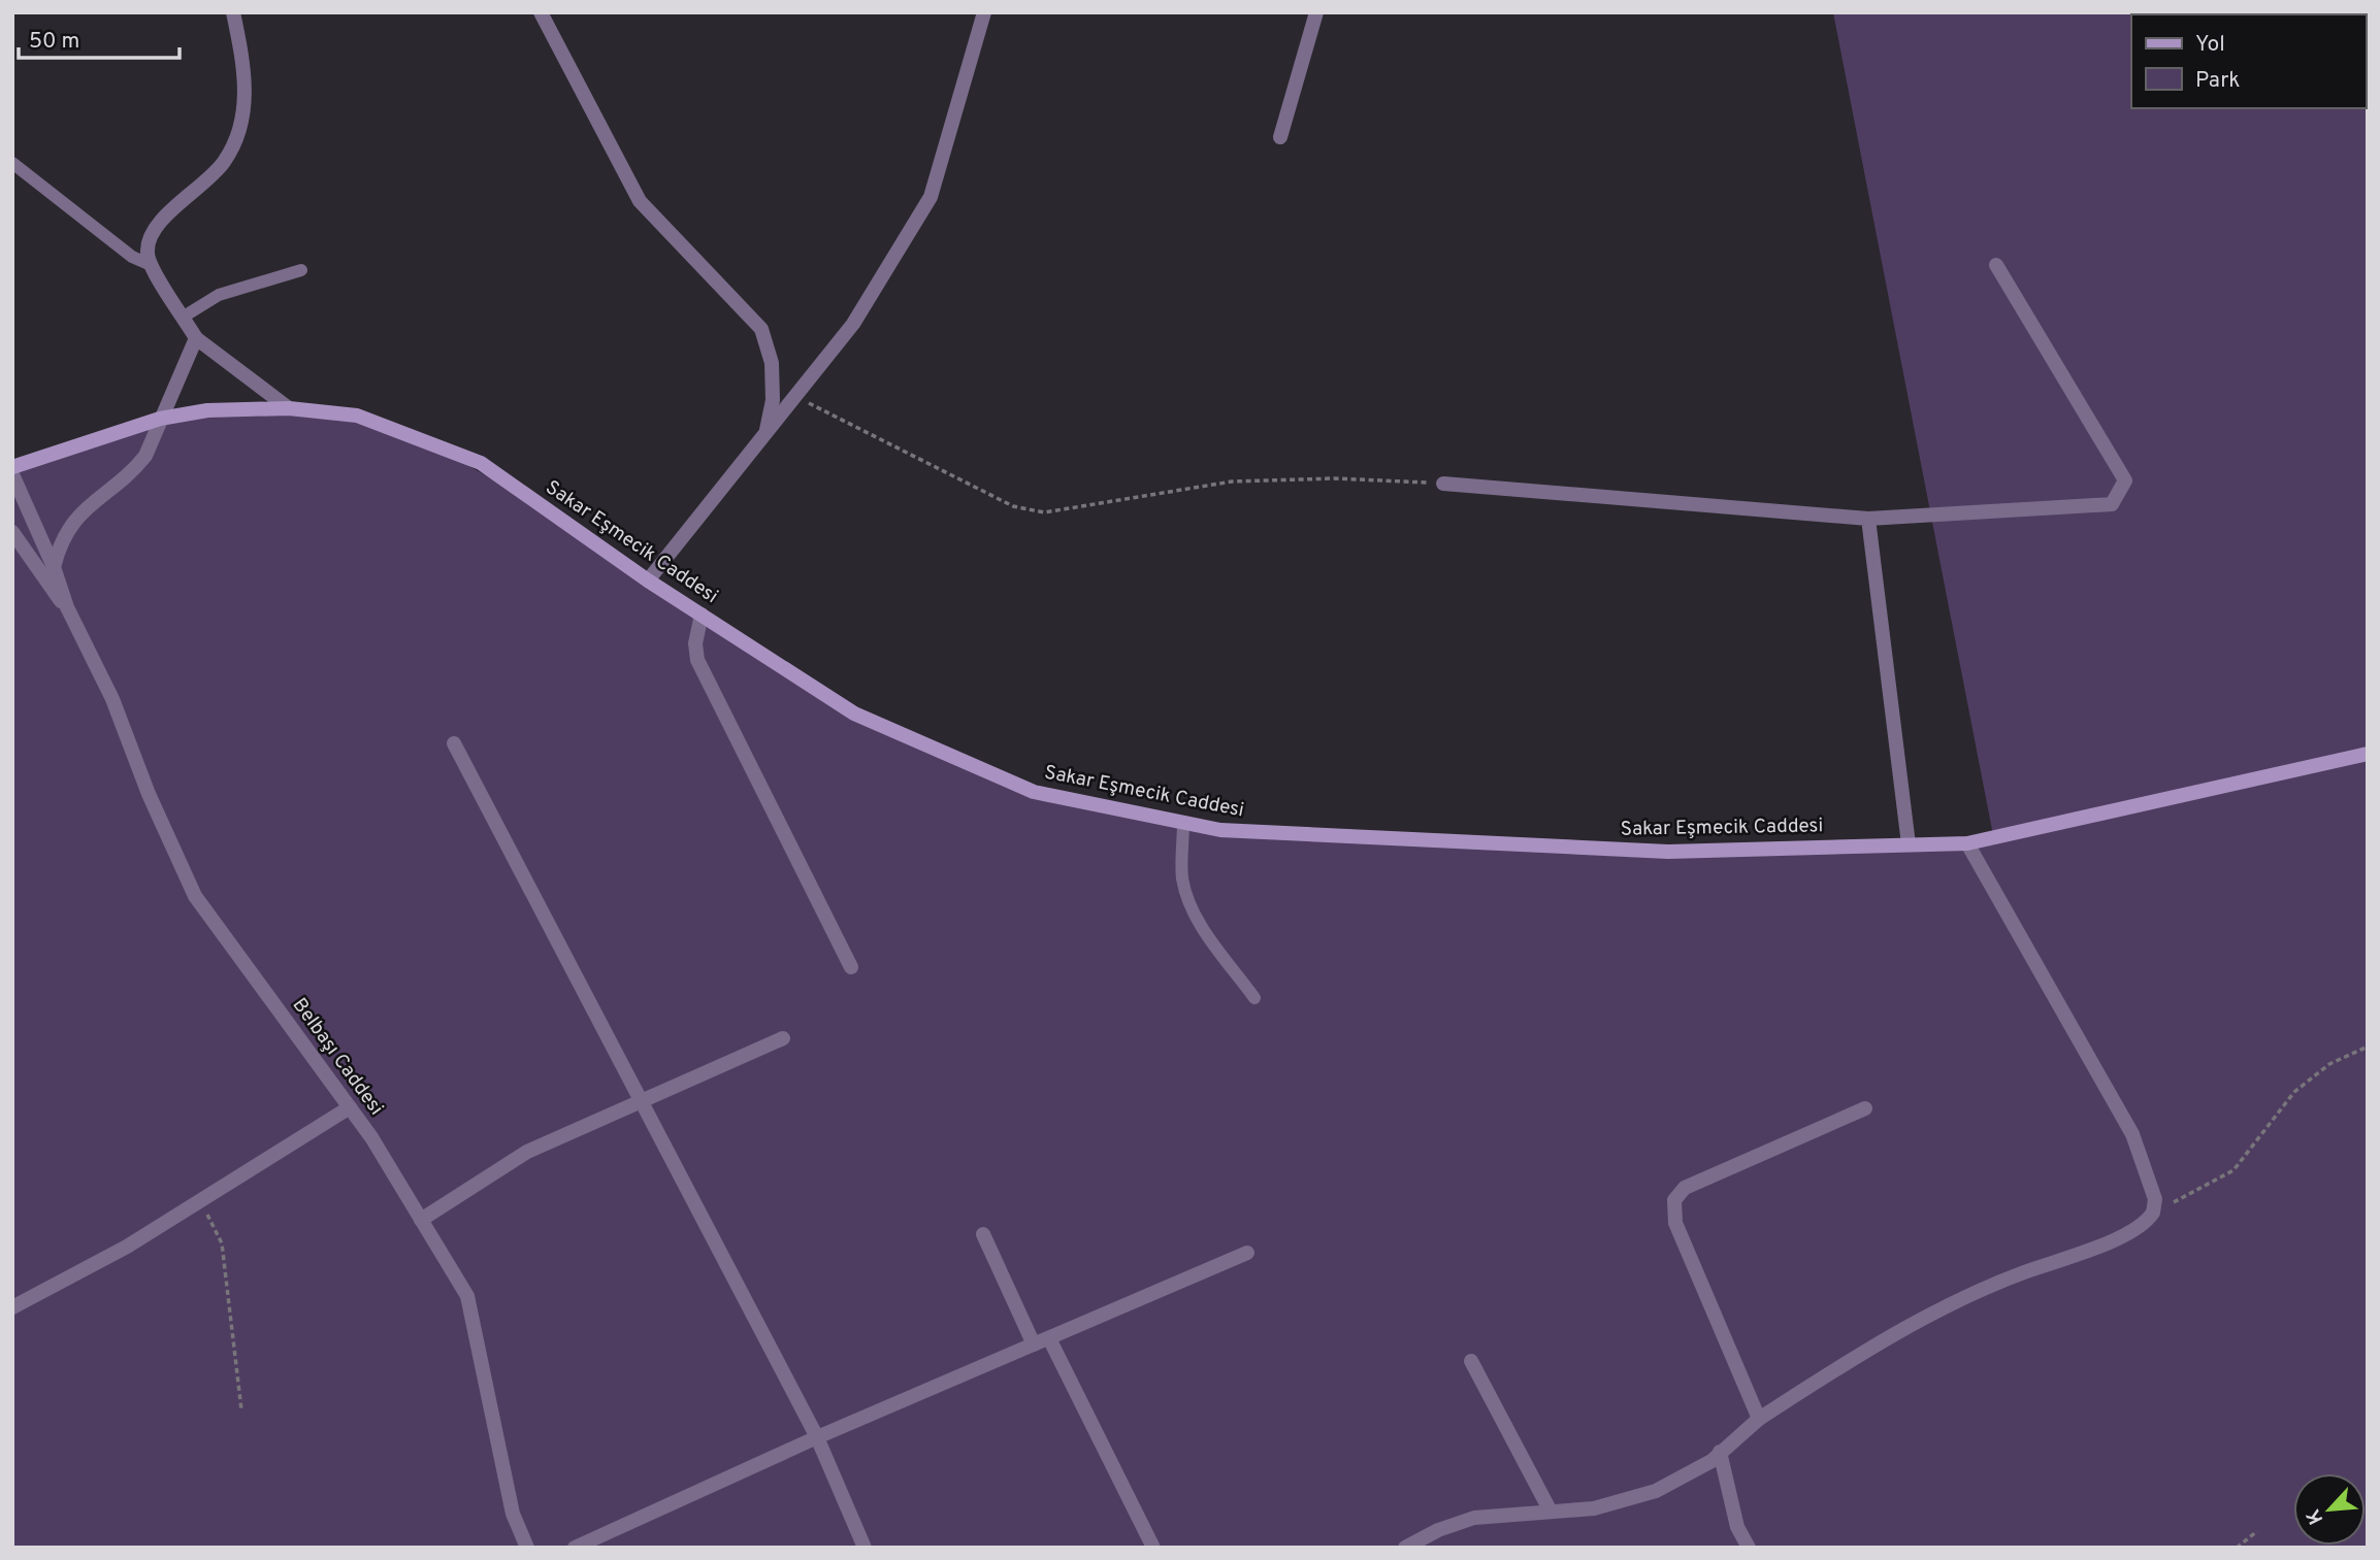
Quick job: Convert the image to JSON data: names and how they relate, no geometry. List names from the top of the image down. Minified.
{"streets":{"street":["Sakar Eşmecik Caddesi","Belbaşı Caddesi"]},"legend":["Yol","Park"],"scale_bar":"50 m","north":"bottom left"}
